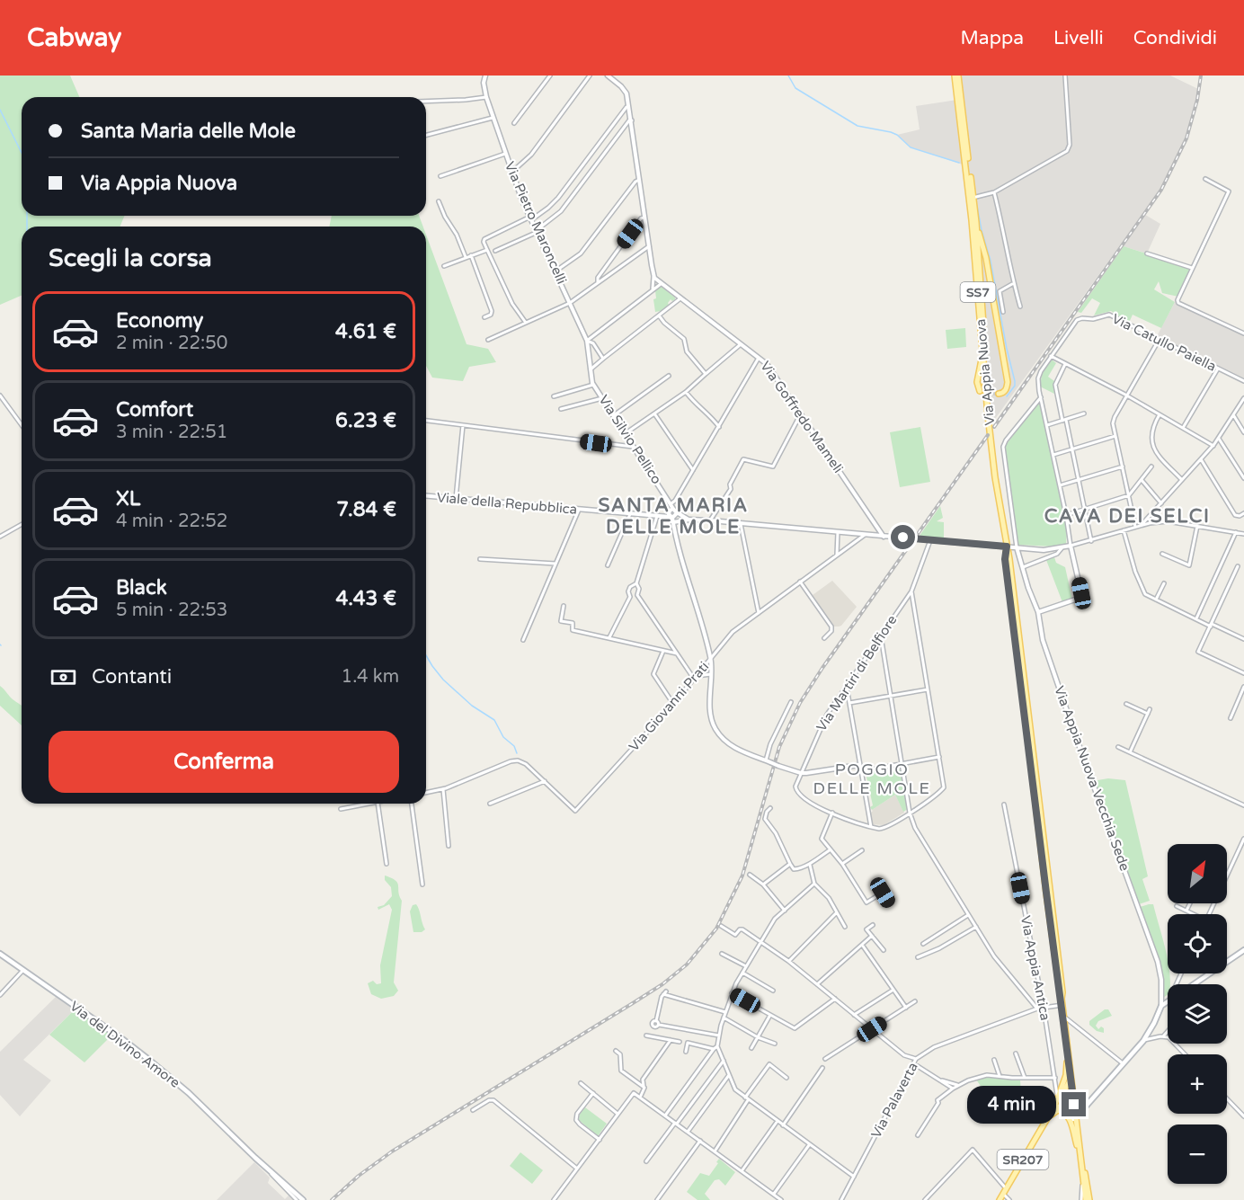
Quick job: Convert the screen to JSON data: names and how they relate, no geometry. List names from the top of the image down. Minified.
{"streets":{"main road":["SS7","Via Appia Nuova","Via del Divino Amore","SR207"],"street":["Via Pietro Maroncelli","Via Catullo Paiella","Via Goffredo Mameli","Via Silvio Pellico","Viale della Repubblica","Via Martiri di Belfiore","Via Giovanni Prati","Via Appia Nuova Vecchia Sede","Via Appia Antica","Via Palaverta"]},"crossings":[["Via Pietro Maroncelli","Via Silvio Pellico"],["Via Appia Nuova","Via Palaverta"],["Via Appia Antica","Via Palaverta"]],"districts":["SANTA MARIA DELLE MOLE","CAVA DEI SELCI","POGGIO DELLE MOLE"],"north":"top right","page":{"header":"Cabway","nav":["Mappa","Livelli","Condividi"],"banner":["Santa Maria delle Mole","Via Appia Nuova"],"heading":"Scegli la corsa","list":[{"name":"Economy","note":"2 min · 22:50","value":"4.61 €"},{"name":"Comfort","note":"3 min · 22:51","value":"6.23 €"},{"name":"XL","note":"4 min · 22:52","value":"7.84 €"},{"name":"Black","note":"5 min · 22:53","value":"4.43 €"}],"pay":["Contanti","1.4 km"],"buttons":"Conferma","map_buttons":["+","−"],"bubble":"4 min"}}
